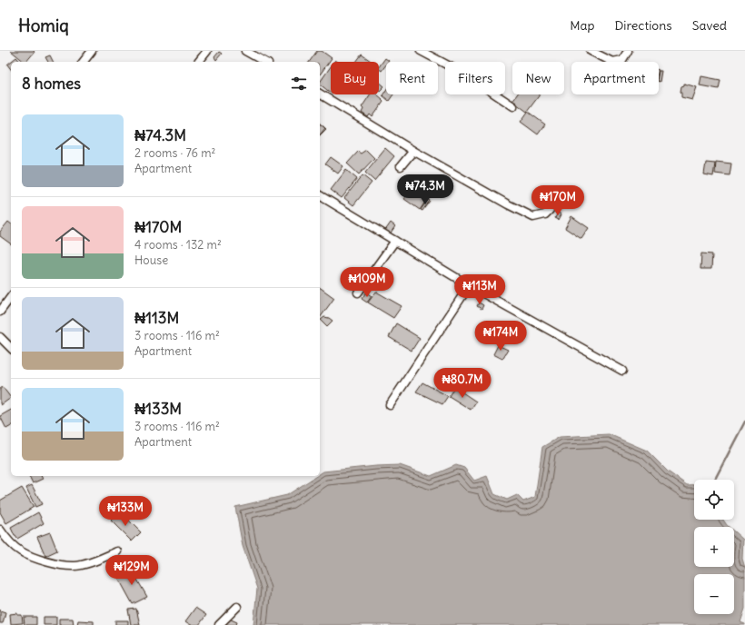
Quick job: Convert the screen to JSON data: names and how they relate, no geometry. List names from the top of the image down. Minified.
{"page":{"header":"Homiq","nav":["Map","Directions","Saved"],"chip":["Buy","Rent","Filters","New","Apartment"],"heading":"8 homes","list":[{"name":"₦74.3M","note":"2 rooms · 76 m² · Apartment"},{"name":"₦170M","note":"4 rooms · 132 m² · House"},{"name":"₦113M","note":"3 rooms · 116 m² · Apartment"},{"name":"₦133M","note":"3 rooms · 116 m² · Apartment"}],"price":["₦74.3M","₦170M","₦109M","₦113M","₦174M","₦80.7M","₦133M","₦129M"],"map_buttons":["+","−"]}}
